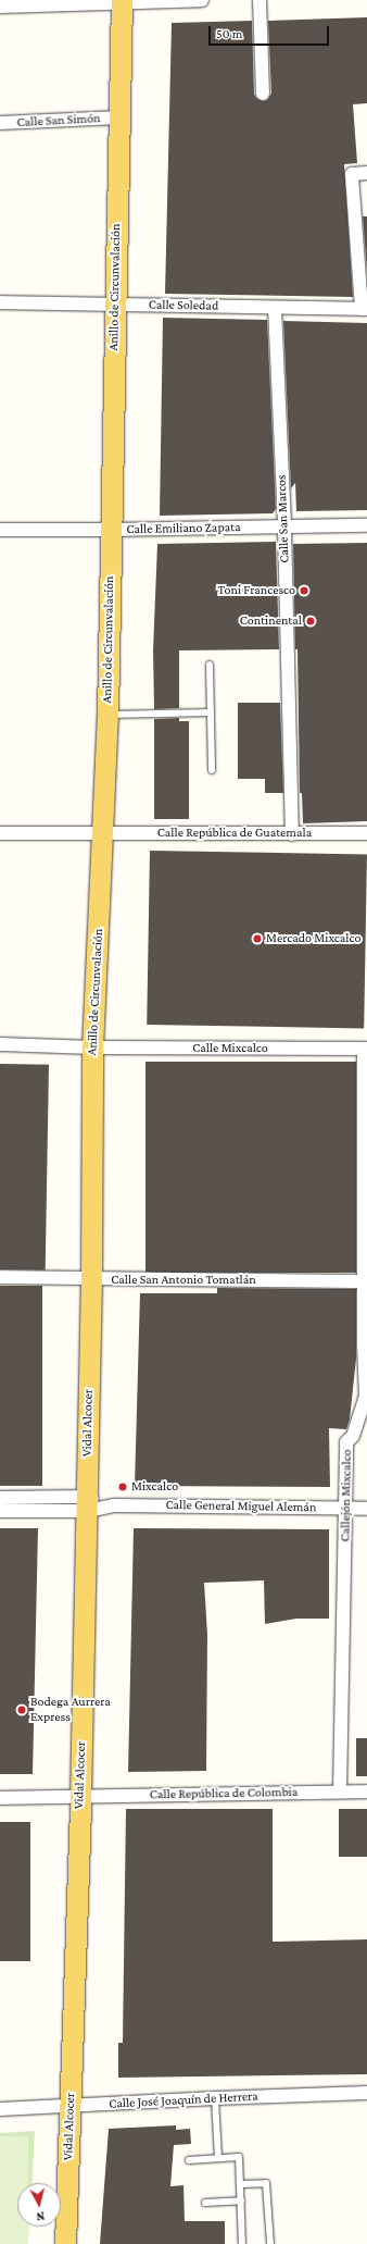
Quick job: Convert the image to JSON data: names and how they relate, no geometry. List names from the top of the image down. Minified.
{"streets":{"main road":["Anillo de Circunvalación","Vidal Alcocer"],"street":["Calle San Simón","Calle Soledad","Calle San Marcos","Calle Emiliano Zapata","Calle República de Guatemala","Calle Mixcalco","Calle San Antonio Tomatlán","Callejón Mixcalco","Calle General Miguel Alemán","Calle República de Colombia","Calle José Joaquín de Herrera"]},"crossings":[["Calle San Simón","Anillo de Circunvalación"],["Anillo de Circunvalación","Calle Soledad"],["Anillo de Circunvalación","Calle Emiliano Zapata"],["Anillo de Circunvalación","Calle República de Guatemala"],["Anillo de Circunvalación","Calle Mixcalco"],["Anillo de Circunvalación","Calle San Antonio Tomatlán"],["Anillo de Circunvalación","Vidal Alcocer"],["Calle Soledad","Calle San Marcos"],["Calle San Marcos","Calle Emiliano Zapata"],["Calle San Marcos","Calle República de Guatemala"],["Calle Mixcalco","Callejón Mixcalco"],["Calle San Antonio Tomatlán","Vidal Alcocer"],["Calle San Antonio Tomatlán","Callejón Mixcalco"],["Vidal Alcocer","Calle General Miguel Alemán"],["Vidal Alcocer","Calle República de Colombia"],["Vidal Alcocer","Calle José Joaquín de Herrera"],["Callejón Mixcalco","Calle General Miguel Alemán"],["Callejón Mixcalco","Calle República de Colombia"]],"places":["Toni Francesco","Continental","Mercado Mixcalco","Mixcalco","Bodega Aurrera Express"],"scale_bar":"50 m","north":"bottom"}
